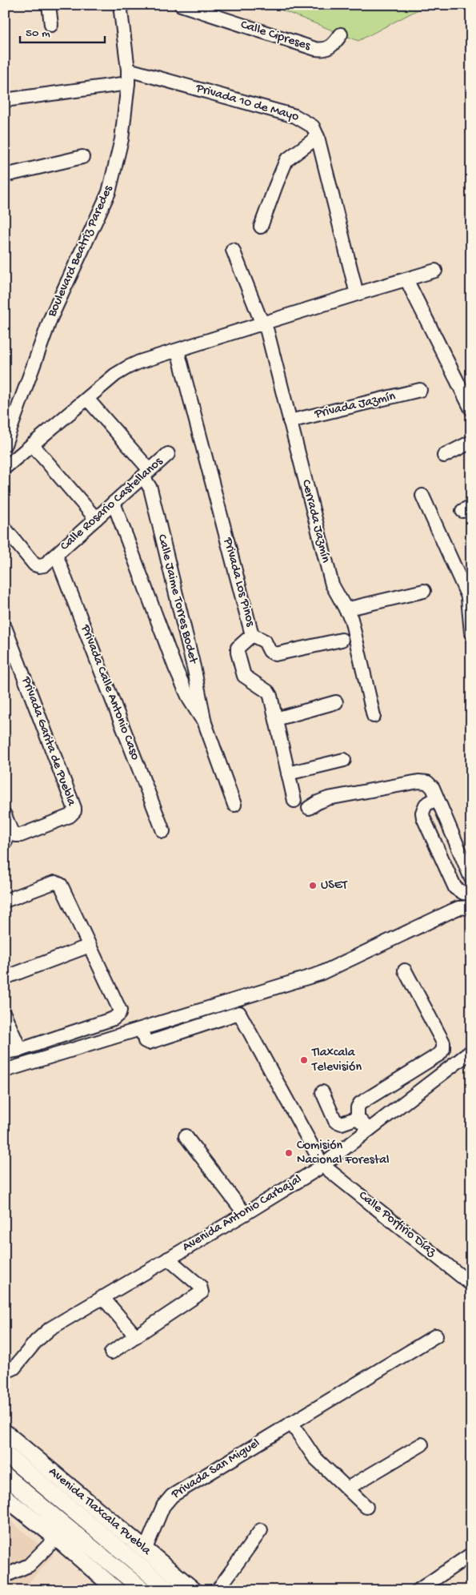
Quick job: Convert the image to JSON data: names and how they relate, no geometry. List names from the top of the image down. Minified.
{"streets":{"main road":["Avenida Tlaxcala Puebla"],"street":["Calle Cipreses","Privada 10 de Mayo","Boulevard Beatriz Paredes","Privada Jazmín","Calle Rosario Castellanos","Cerrada Jazmín","Privada Los Pinos","Calle Jaime Torres Bodet","Privada Calle Antonio Caso","Privada Garita de Puebla","Avenida Antonio Carbajal","Calle Porfirio Díaz","Privada San Miguel"]},"crossings":[["Privada 10 de Mayo","Boulevard Beatriz Paredes"],["Privada Jazmín","Cerrada Jazmín"],["Calle Rosario Castellanos","Calle Jaime Torres Bodet"],["Calle Rosario Castellanos","Privada Calle Antonio Caso"],["Avenida Antonio Carbajal","Calle Porfirio Díaz"],["Privada San Miguel","Avenida Tlaxcala Puebla"]],"places":["USET","Tlaxcala Televisión","Comisión Nacional Forestal"],"scale_bar":"50 m"}
